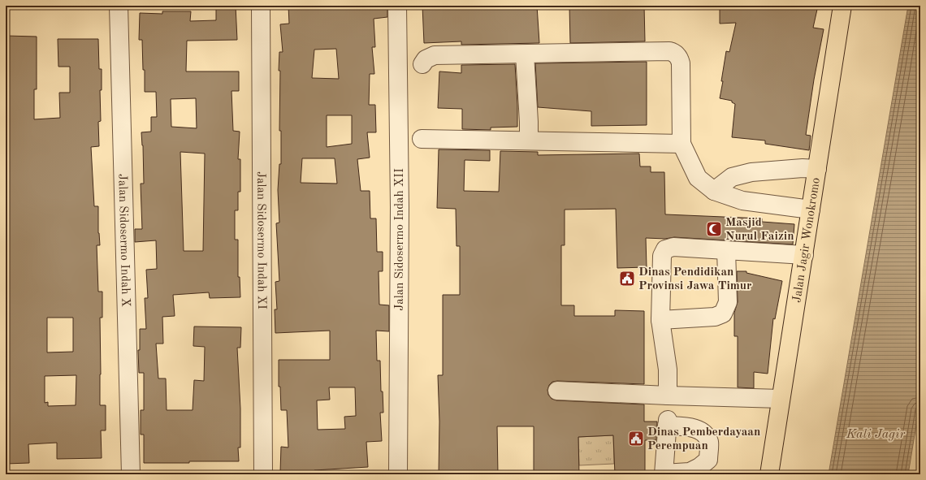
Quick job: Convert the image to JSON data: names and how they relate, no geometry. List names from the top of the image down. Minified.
{"streets":{"main road":["Jalan Jagir Wonokromo"],"street":["Jalan Sidosermo Indah XI","Jalan Sidosermo Indah XII","Jalan Sidosermo Indah X"]},"water":["Kali Jagir"],"places":{"mosque":["Masjid Nurul Faizin"],"public building":["Dinas Pendidikan Provinsi Jawa Timur","Dinas Pemberdayaan Perempuan"]}}
